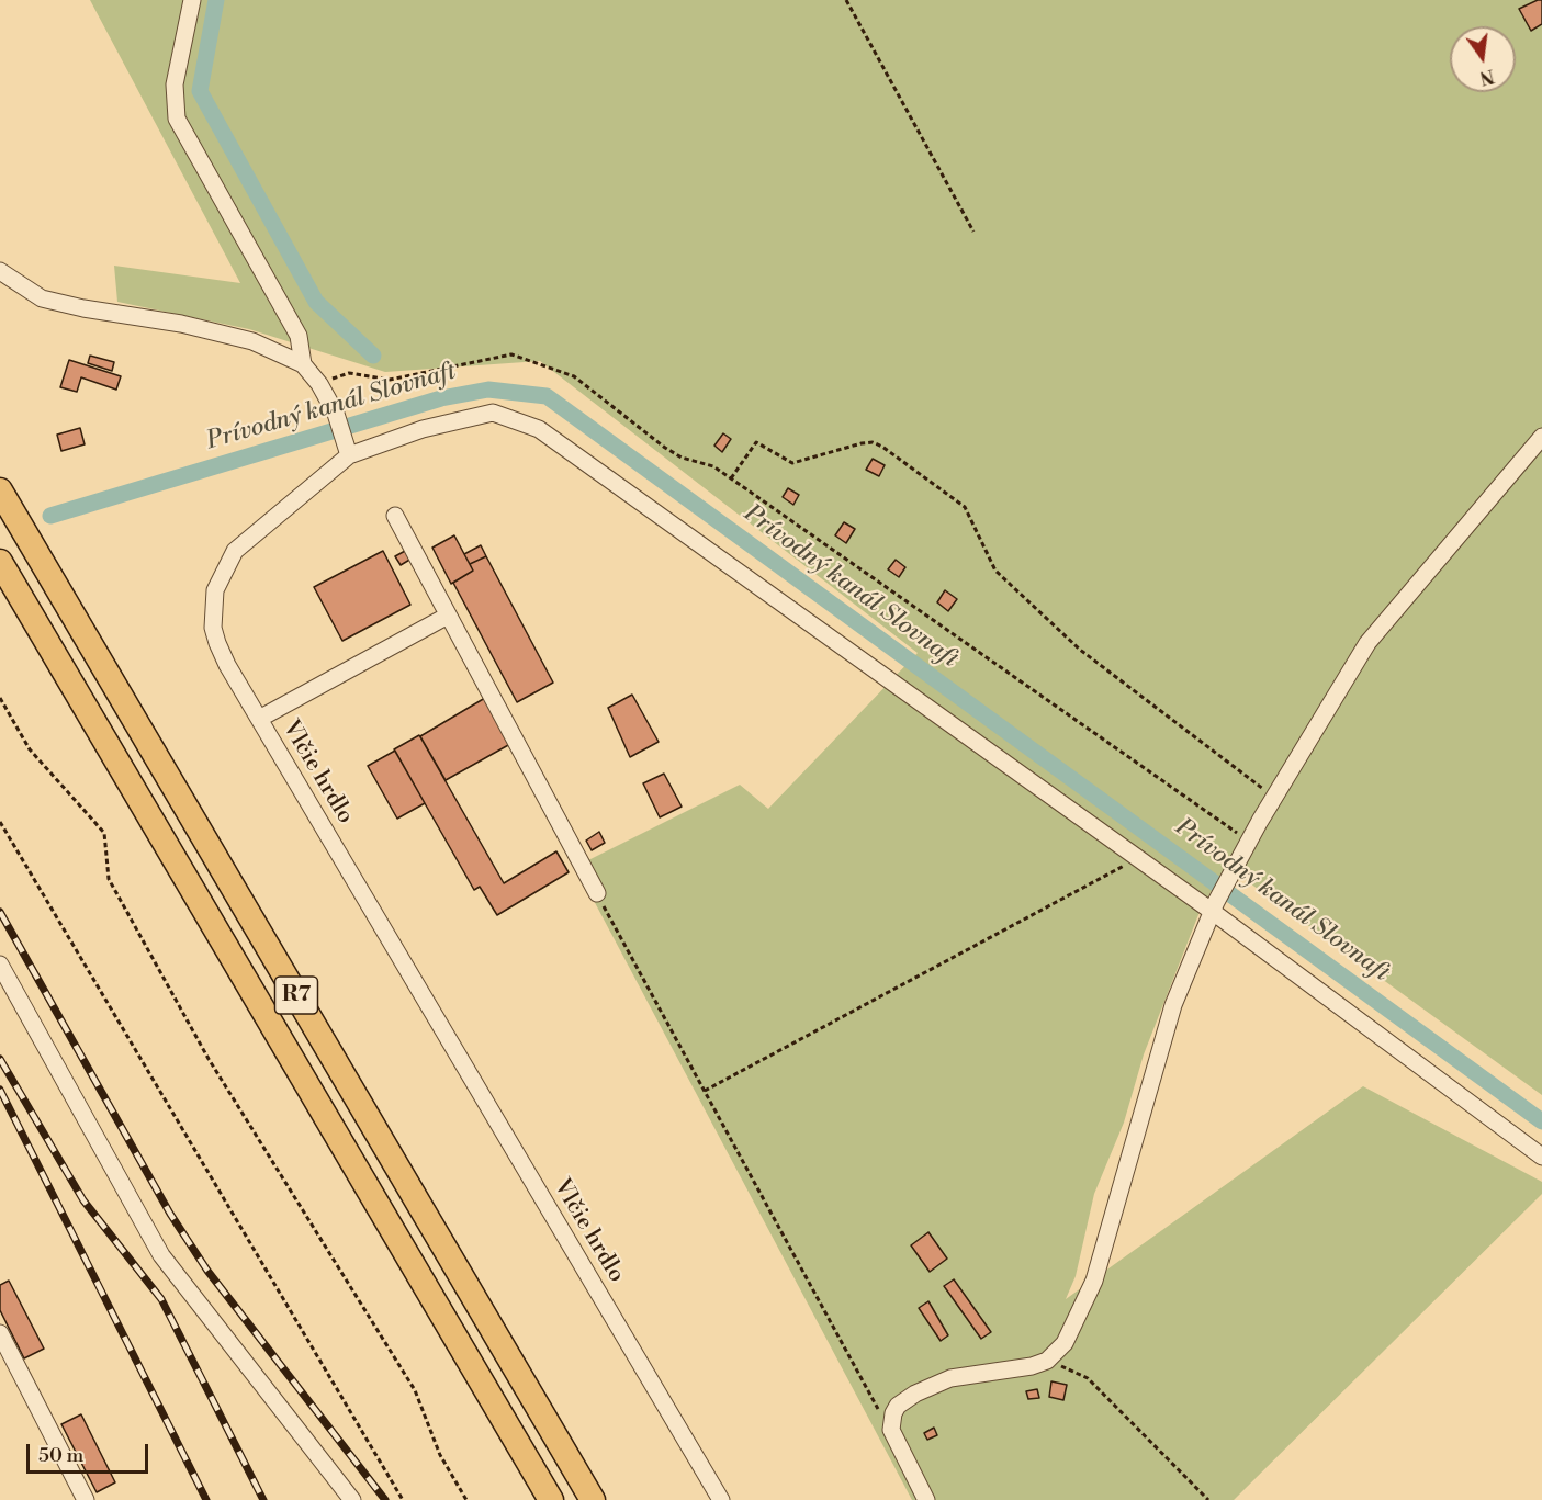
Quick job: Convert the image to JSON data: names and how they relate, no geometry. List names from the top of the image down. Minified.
{"streets":{"highway":["R7"],"street":["Vlčie hrdlo"]},"water":["Prívodný kanál Slovnaft"],"scale_bar":"50 m","north":"bottom"}
